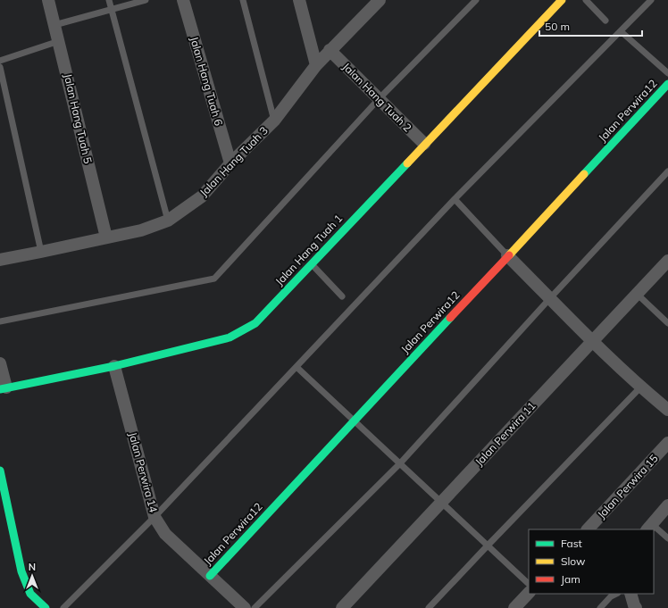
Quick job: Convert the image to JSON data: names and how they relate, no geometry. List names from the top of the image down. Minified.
{"streets":{"street":["Jalan Hang Tuah 6","Jalan Hang Tuah 2","Jalan Perwira12","Jalan Hang Tuah 5","Jalan Hang Tuah 3","Jalan Hang Tuah 1","Jalan Perwira 11","Jalan Perwira 14","Jalan Perwira 15"]},"crossings":[["Jalan Hang Tuah 6","Jalan Hang Tuah 3"],["Jalan Hang Tuah 2","Jalan Hang Tuah 3"],["Jalan Hang Tuah 2","Jalan Hang Tuah 1"],["Jalan Perwira12","Jalan Perwira 14"],["Jalan Hang Tuah 5","Jalan Hang Tuah 3"],["Jalan Hang Tuah 1","Jalan Perwira 14"]],"legend":["Fast","Slow","Jam"],"scale_bar":"50 m","north":"top"}
